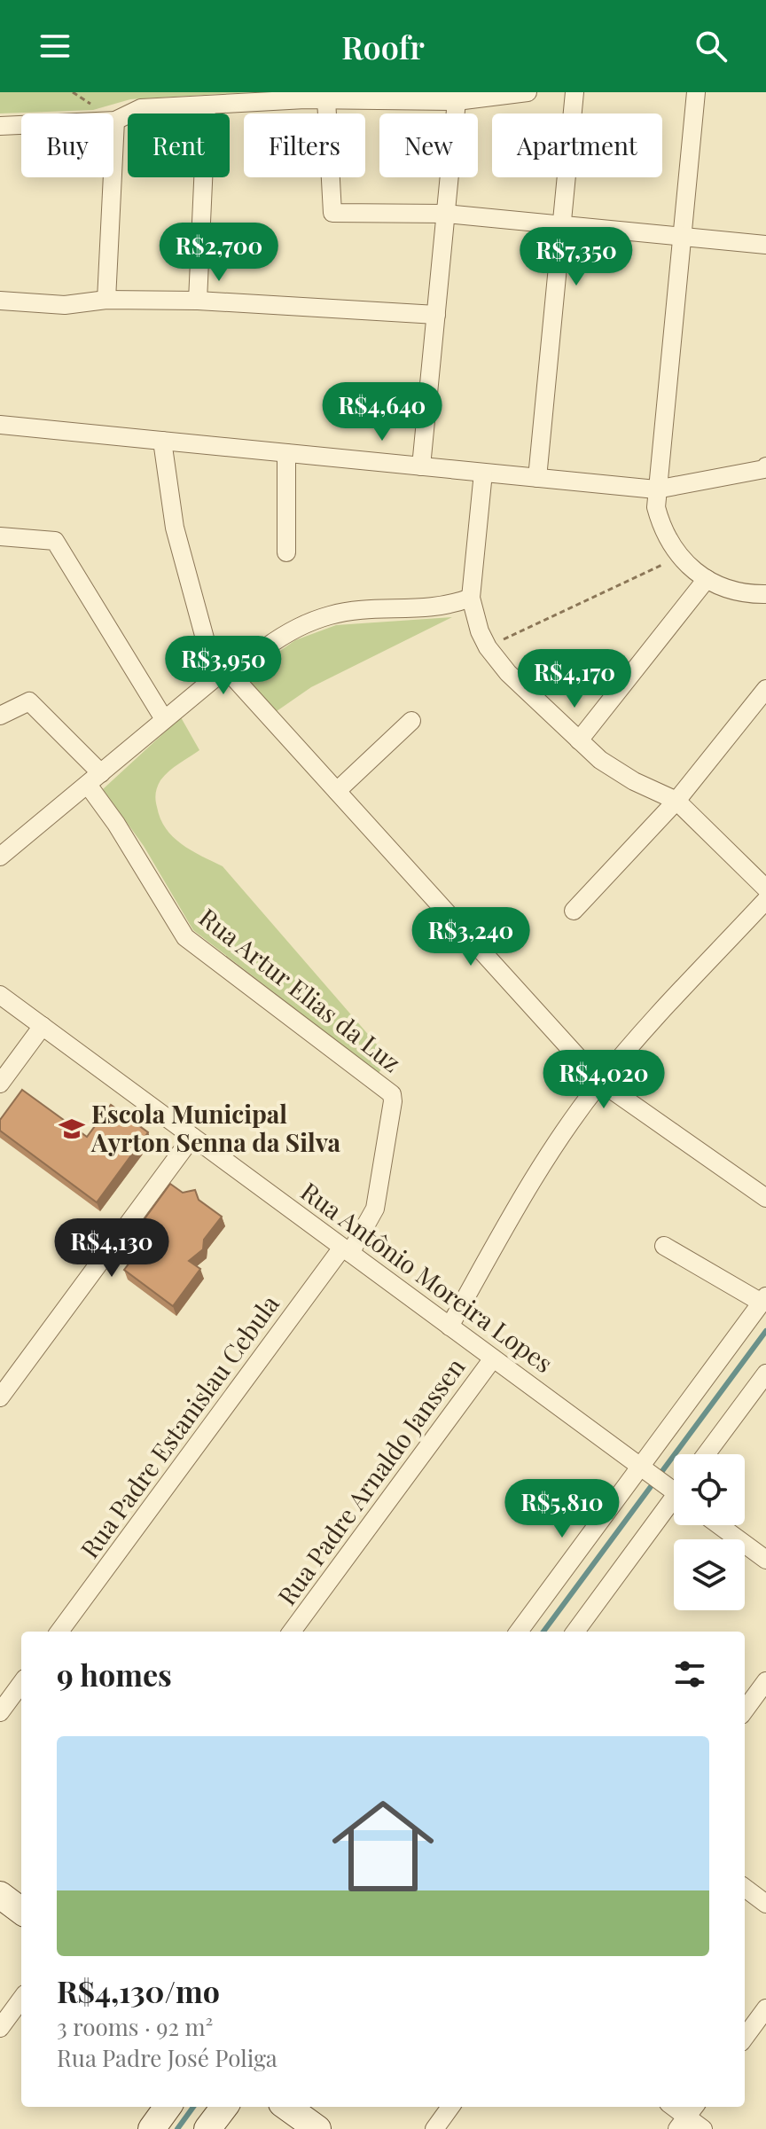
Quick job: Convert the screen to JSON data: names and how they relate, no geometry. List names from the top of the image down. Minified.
{"streets":{"street":["Rua Artur Elias da Luz","Rua Antônio Moreira Lopes","Rua Padre Estanislau Cebula","Rua Padre Arnaldo Janssen"]},"crossings":[["Rua Artur Elias da Luz","Rua Antônio Moreira Lopes"],["Rua Artur Elias da Luz","Rua Padre Estanislau Cebula"],["Rua Antônio Moreira Lopes","Rua Padre Estanislau Cebula"],["Rua Antônio Moreira Lopes","Rua Padre Arnaldo Janssen"]],"places":{"school or university":["Escola Municipal Ayrton Senna da Silva"]},"page":{"header":"Roofr","chip":["Buy","Rent","Filters","New","Apartment"],"price":["R$2,700","R$7,350","R$4,640","R$3,950","R$4,170","R$3,240","R$4,020","R$4,130","R$5,810"],"heading":"9 homes","list":[{"name":"R$4,130/mo","note":"3 rooms · 92 m² · Rua Padre José Poliga"}]}}
